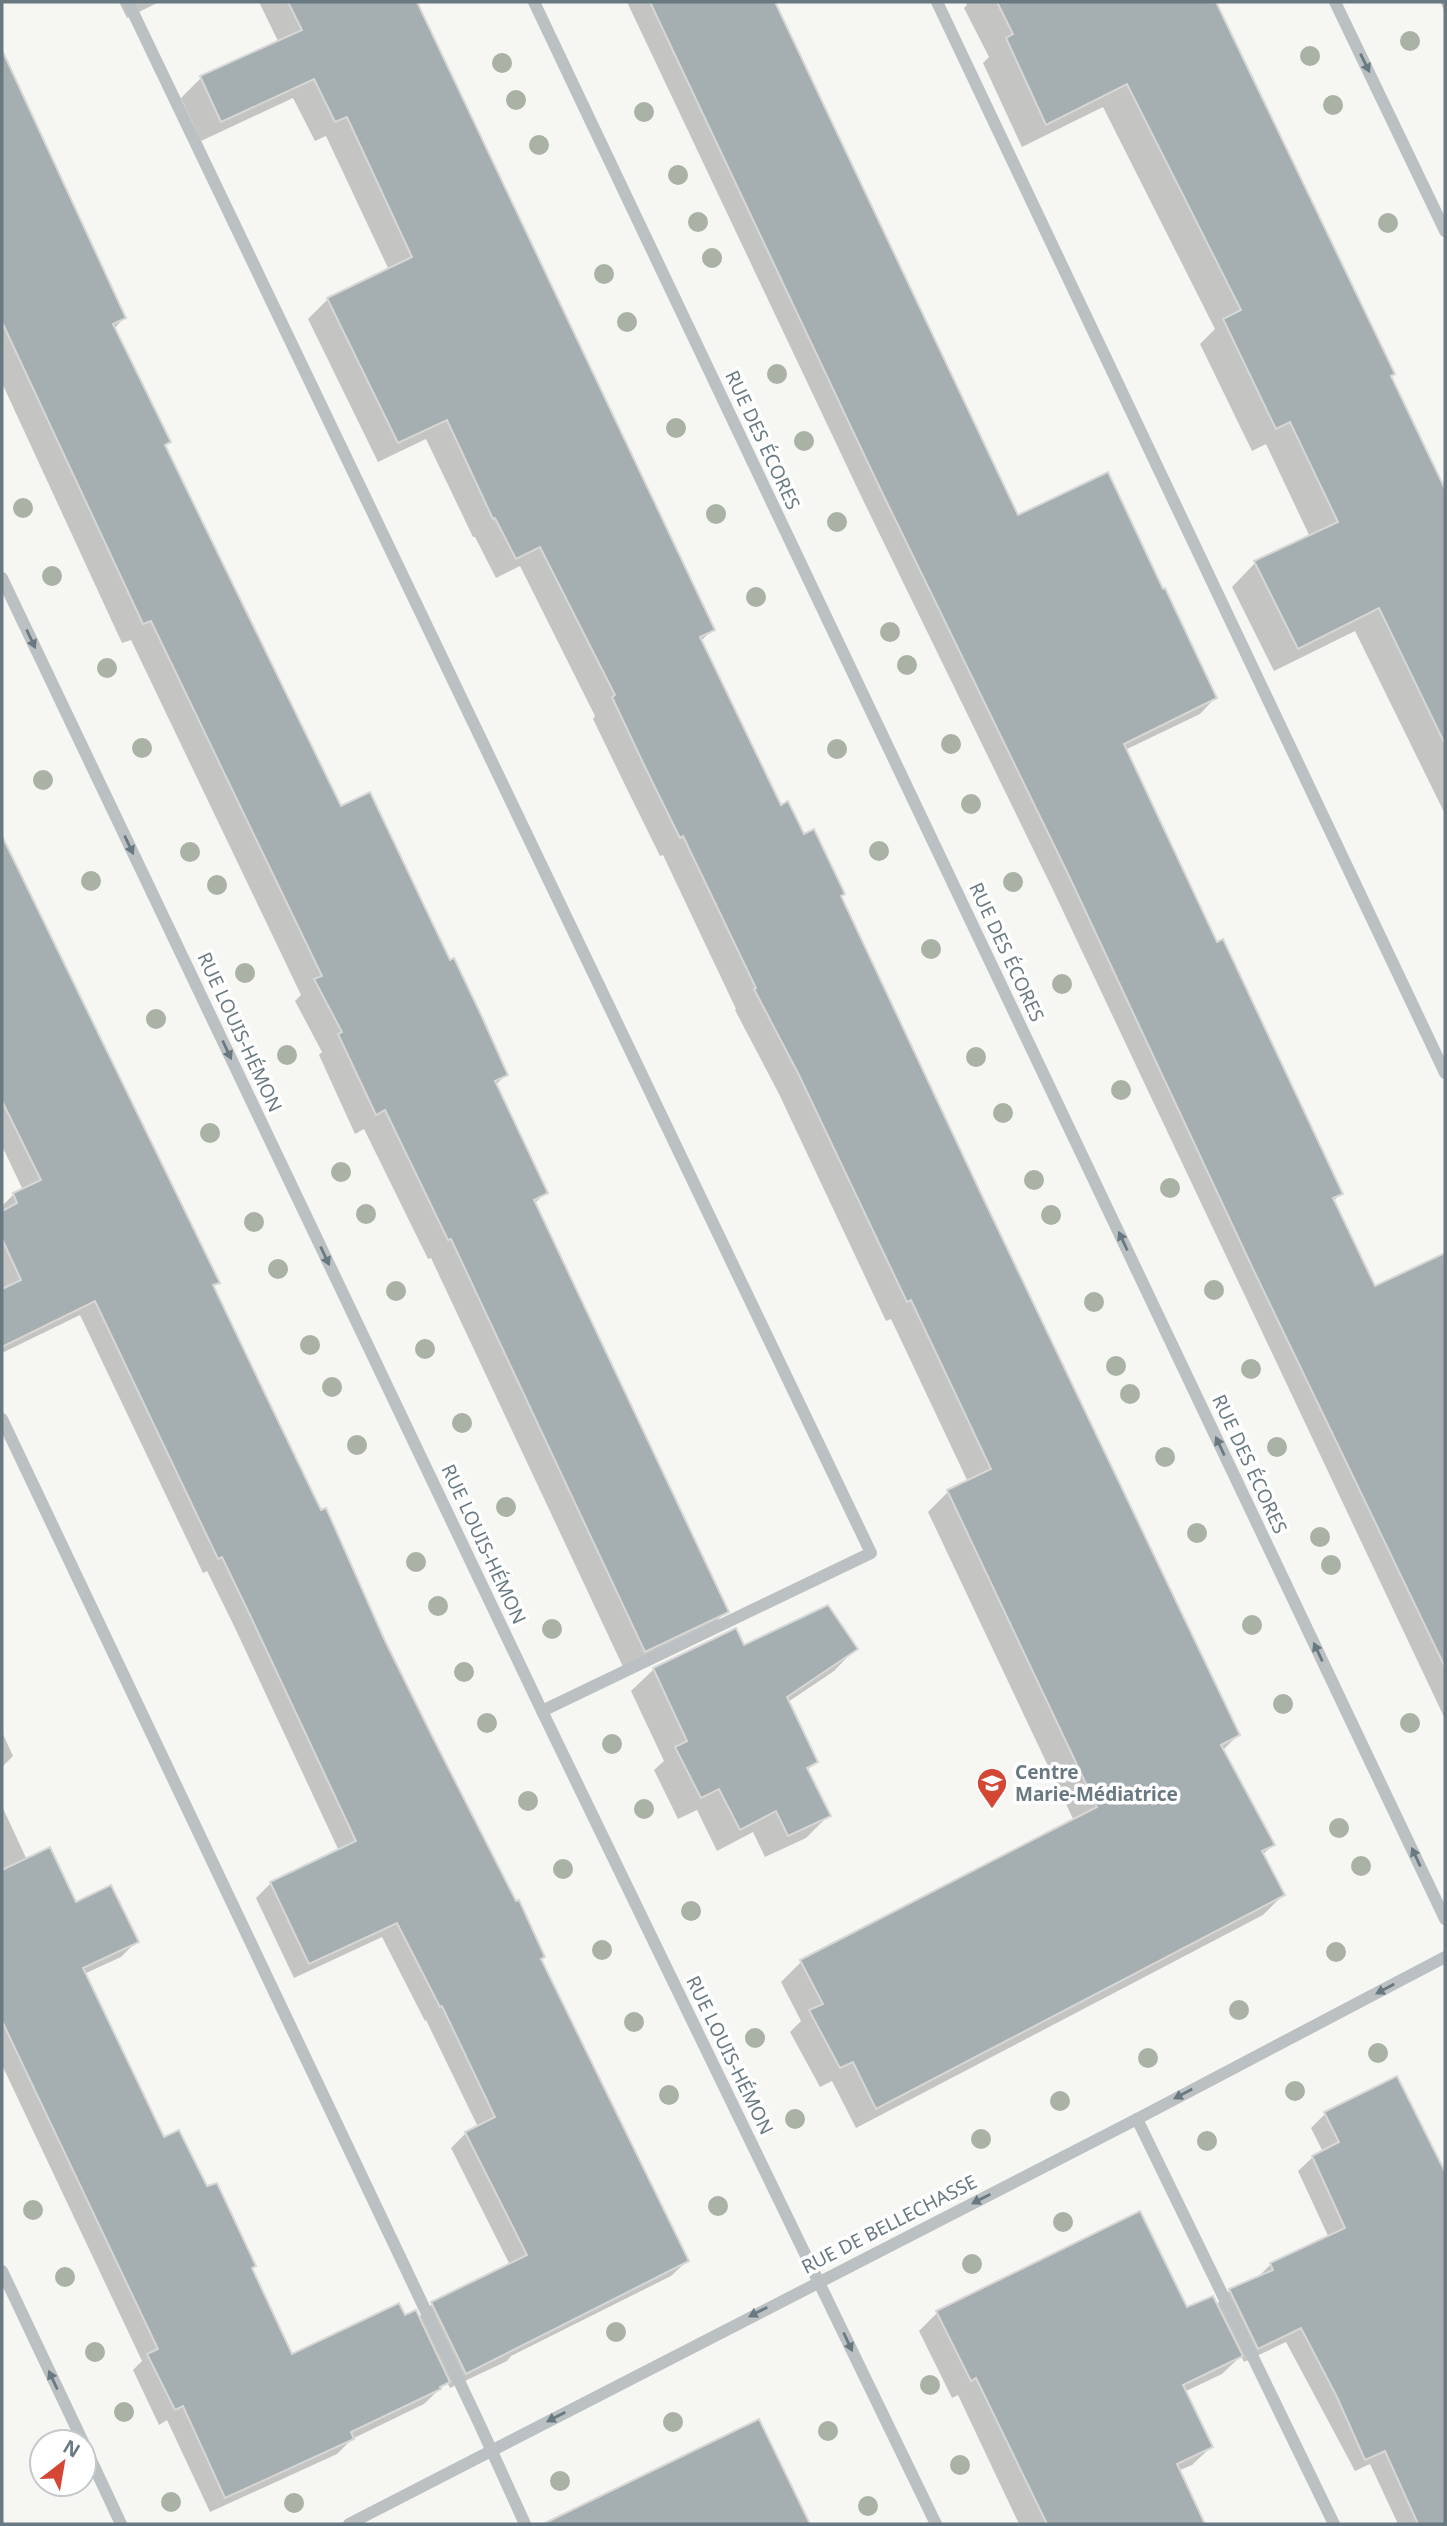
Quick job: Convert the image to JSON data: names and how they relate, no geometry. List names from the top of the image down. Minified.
{"streets":{"street":["RUE DES ÉCORES","RUE LOUIS-HÉMON","RUE DE BELLECHASSE"]},"crossings":[["RUE LOUIS-HÉMON","RUE DE BELLECHASSE"]],"one_way":["RUE DES ÉCORES","RUE LOUIS-HÉMON","RUE DE BELLECHASSE"],"places":{"school or university":["Centre Marie-Médiatrice"]},"north":"top right"}
